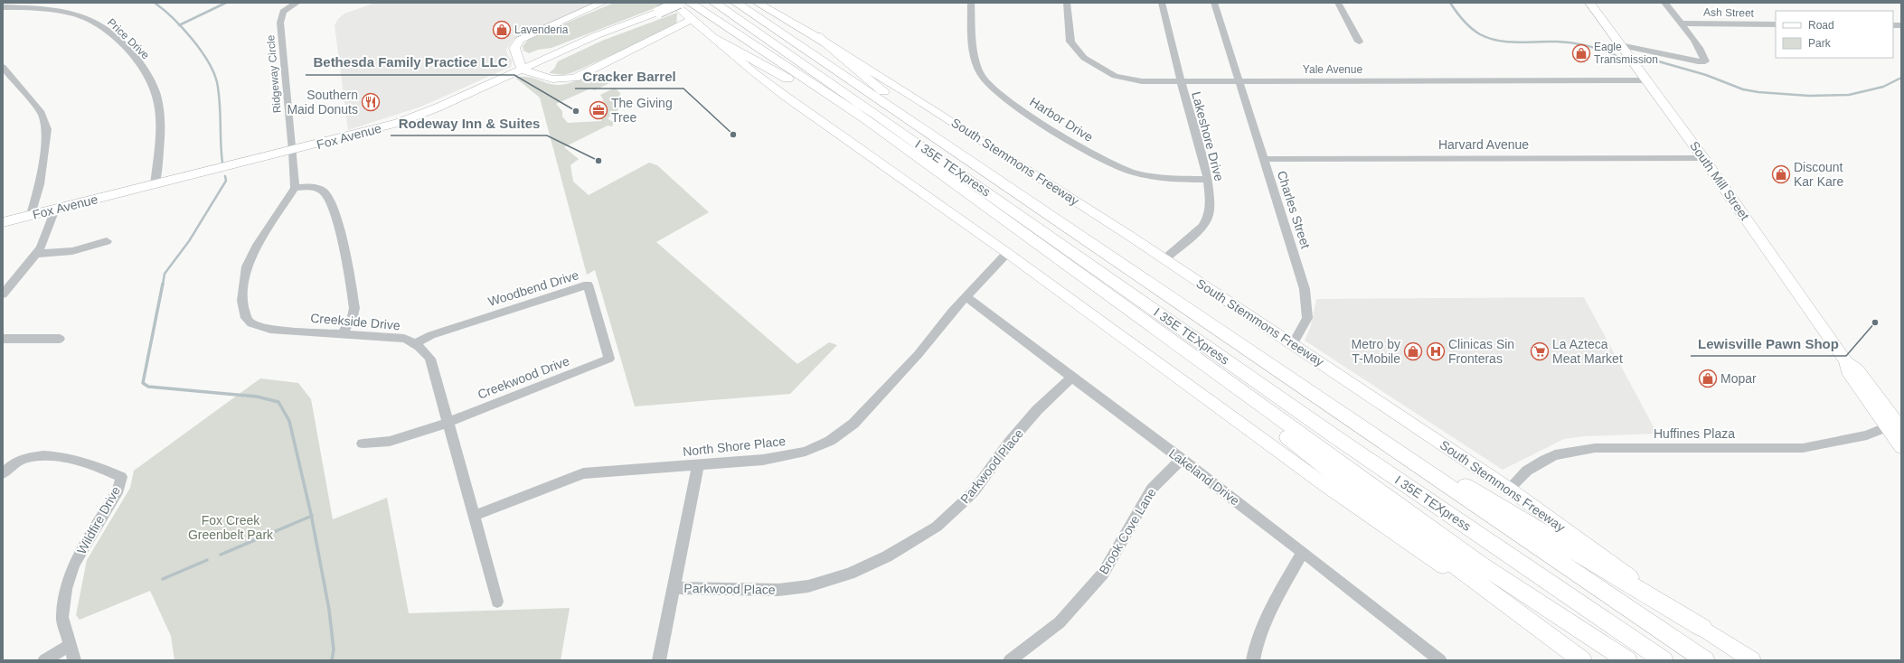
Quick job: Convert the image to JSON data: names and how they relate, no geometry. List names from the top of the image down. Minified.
{"streets":{"highway":["South Stemmons Freeway","I 35E TEXpress"],"main road":["Fox Avenue","South Mill Street"],"street":["Ash Street","Price Drive","Yale Avenue","Ridgeway Circle","Harbor Drive","Lakeshore Drive","Harvard Avenue","Charles Street","Woodbend Drive","Creekside Drive","Creekwood Drive","Huffines Plaza","North Shore Place","Parkwood Place","Lakeland Drive","Wildfire Drive","Brook Cove Lane"]},"crossings":[["Price Drive","Fox Avenue"],["Yale Avenue","Lakeshore Drive"],["Yale Avenue","South Mill Street"],["Yale Avenue","Charles Street"],["Ridgeway Circle","Fox Avenue"],["Harbor Drive","Lakeshore Drive"],["Lakeshore Drive","South Stemmons Freeway"],["Harvard Avenue","South Mill Street"],["Harvard Avenue","Charles Street"],["South Stemmons Freeway","Charles Street"],["South Stemmons Freeway","Huffines Plaza"],["South Mill Street","Huffines Plaza"],["Woodbend Drive","Creekside Drive"],["Woodbend Drive","Creekwood Drive"],["Creekside Drive","Creekwood Drive"],["Creekside Drive","North Shore Place"],["North Shore Place","Lakeland Drive"],["Parkwood Place","Lakeland Drive"],["Lakeland Drive","Brook Cove Lane"]],"parks":["Fox Creek Greenbelt Park"],"places":{"shop":["Lavenderia","Eagle Transmission","Discount Kar Kare","Metro by T-Mobile","Mopar"],"restaurant":["Southern Maid Donuts"],"office":["The Giving Tree"],"other":["Bethesda Family Practice LLC","Cracker Barrel","Rodeway Inn & Suites","Lewisville Pawn Shop"],"hospital":["Clinicas Sin Fronteras"],"supermarket":["La Azteca Meat Market"]},"legend":["Road","Park"]}
